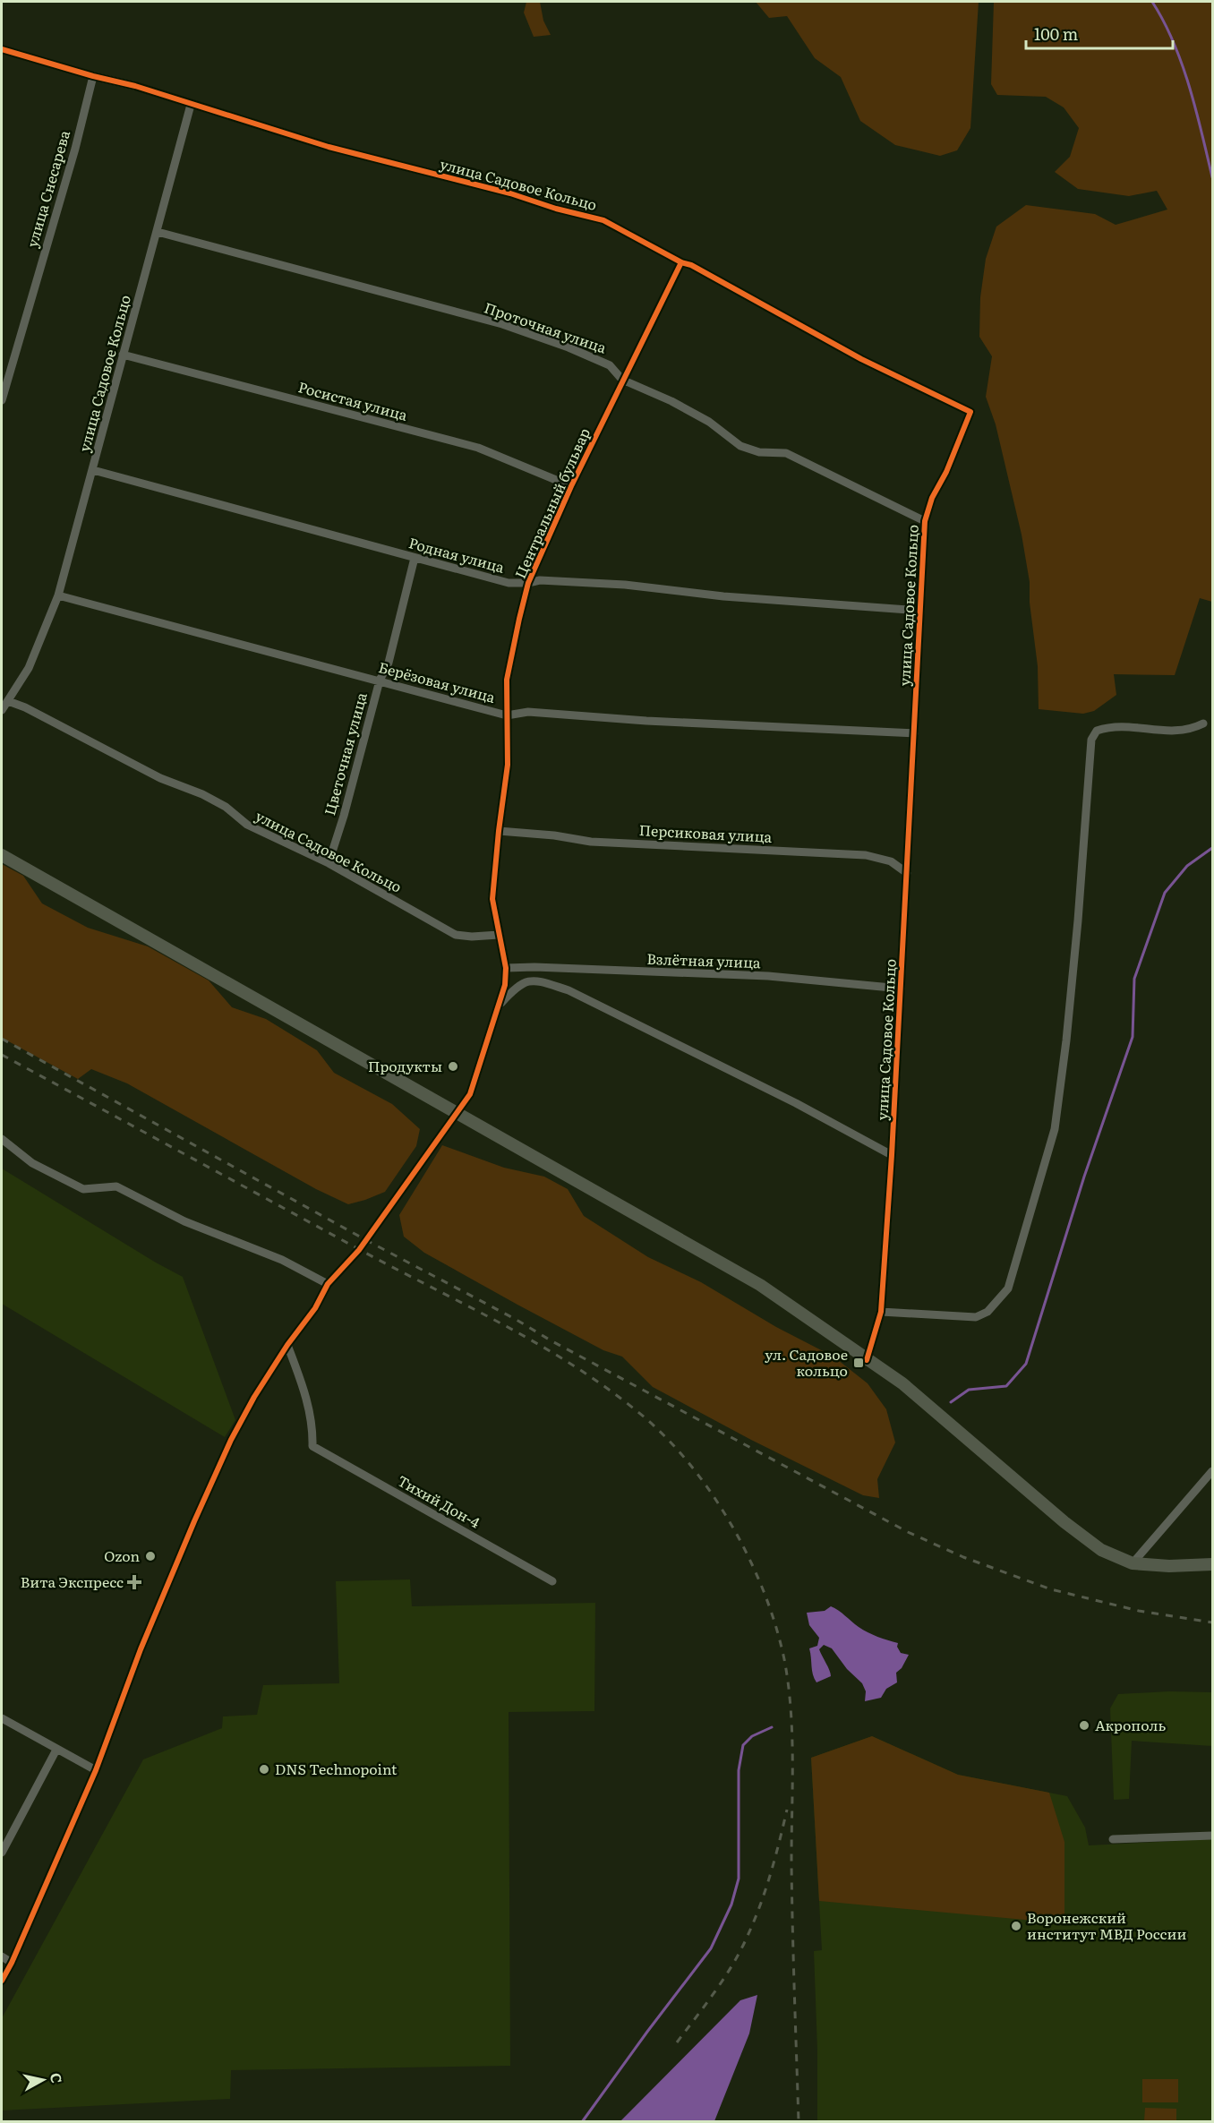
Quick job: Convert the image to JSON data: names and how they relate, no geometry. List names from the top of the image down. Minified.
{"streets":{"street":["улица Садовое Кольцо","улица Снесарева","Проточная улица","Росистая улица","Центральный бульвар","Родная улица","Берёзовая улица","Цветочная улица","Персиковая улица","Взлётная улица","Тихий Дон-4"]},"crossings":[["улица Садовое Кольцо","Проточная улица"],["улица Садовое Кольцо","Росистая улица"],["улица Садовое Кольцо","Центральный бульвар"],["улица Садовое Кольцо","Родная улица"],["улица Садовое Кольцо","Берёзовая улица"],["улица Садовое Кольцо","Цветочная улица"],["улица Садовое Кольцо","Персиковая улица"],["улица Садовое Кольцо","Взлётная улица"],["Проточная улица","Центральный бульвар"],["Росистая улица","Центральный бульвар"],["Центральный бульвар","Родная улица"],["Центральный бульвар","Берёзовая улица"],["Центральный бульвар","Персиковая улица"],["Центральный бульвар","Взлётная улица"],["Центральный бульвар","Тихий Дон-4"],["Родная улица","Цветочная улица"],["Берёзовая улица","Цветочная улица"]],"places":{"other":["Продукты","Ozon","Акрополь","DNS Technopoint","Воронежский институт МВД России"],"transit":["ул. Садовое кольцо"],"health":["Вита Экспресс"]},"scale_bar":"100 m","north":"right"}
